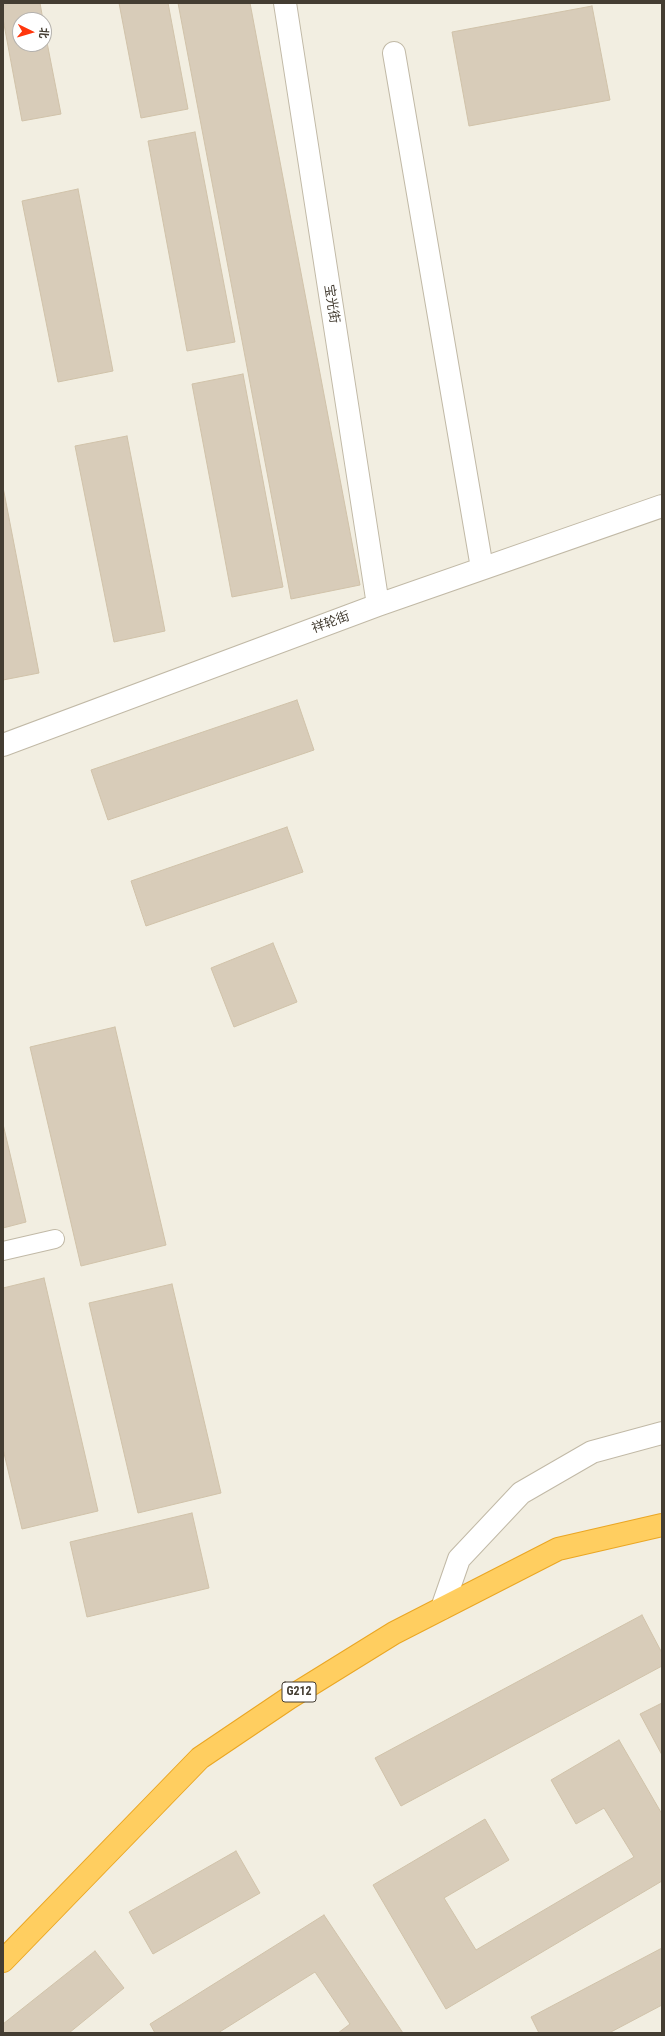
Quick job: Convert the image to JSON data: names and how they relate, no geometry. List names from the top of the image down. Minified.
{"streets":{"highway":["G212"],"street":["宝光街","祥轮街"]},"crossings":[["宝光街","祥轮街"]],"north":"right"}
